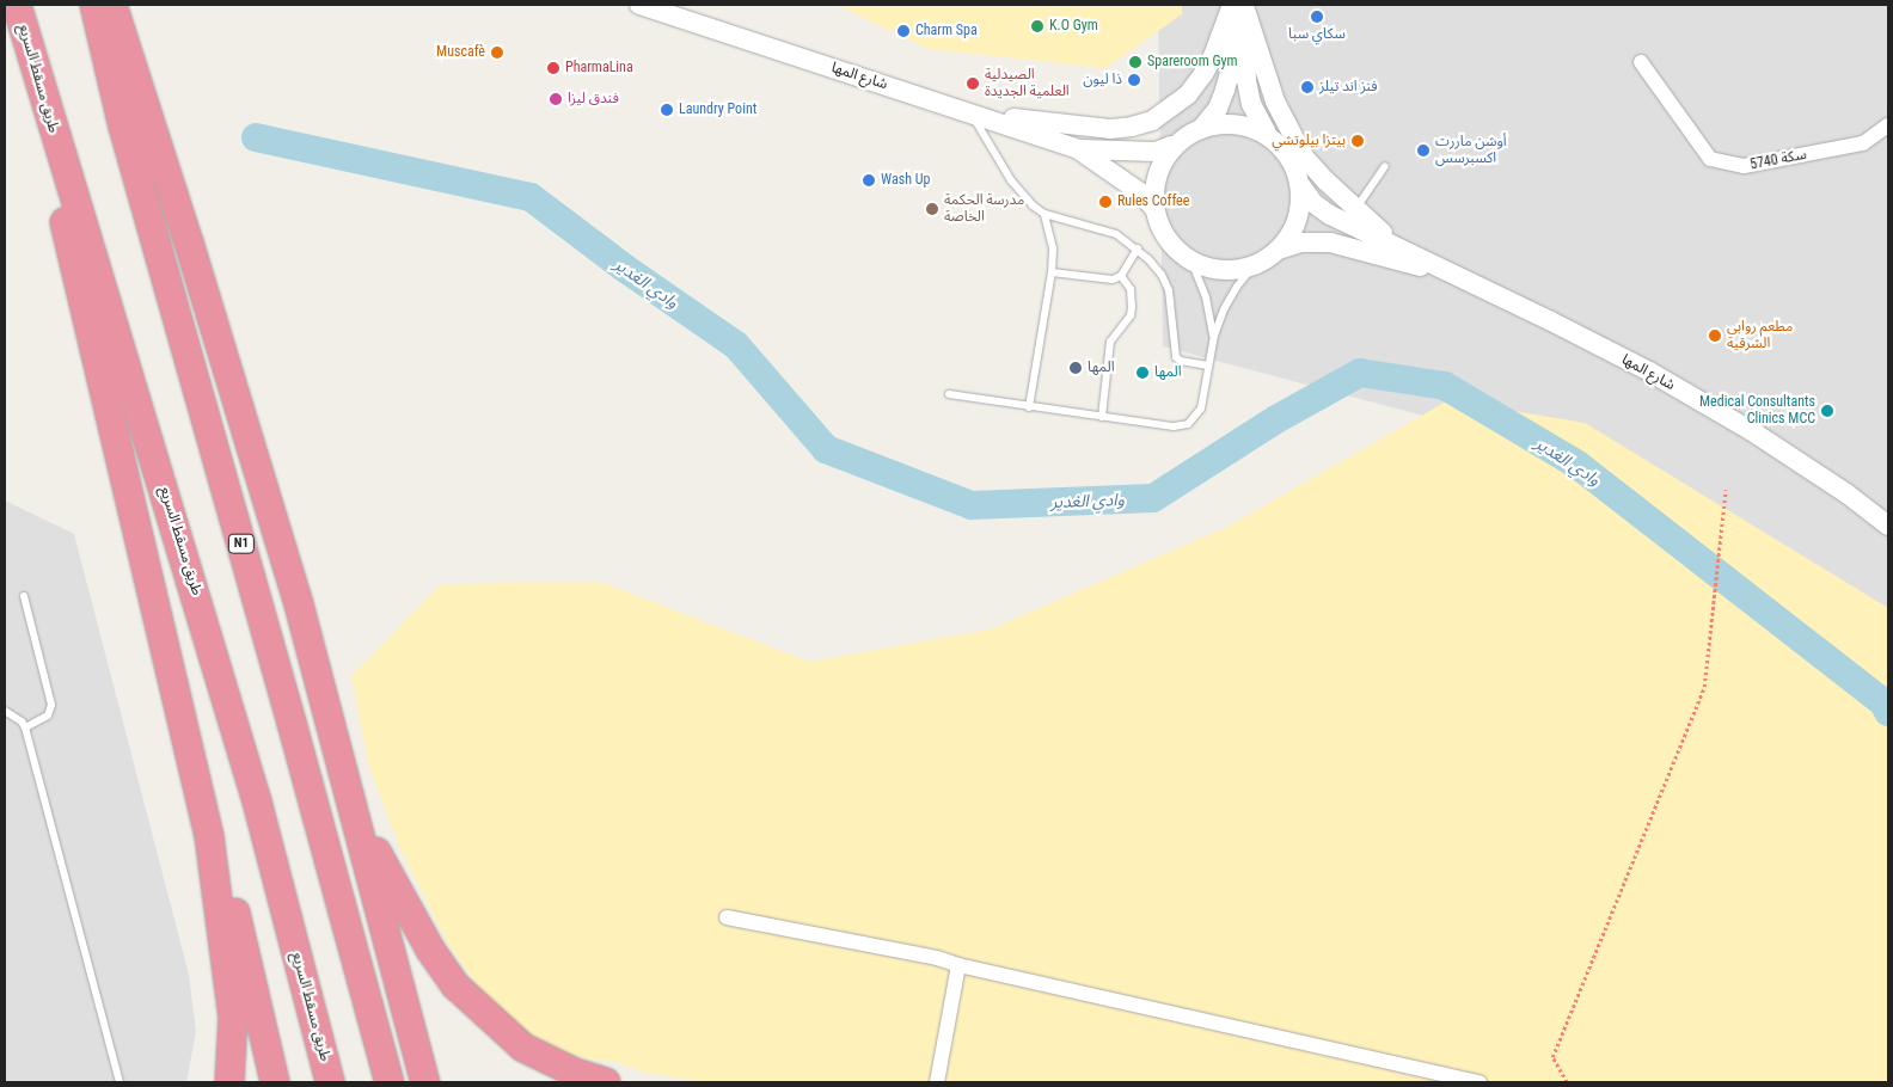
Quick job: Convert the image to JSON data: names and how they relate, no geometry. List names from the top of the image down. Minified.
{"streets":{"highway":["طريق مسقط السريع","N1"],"street":["شارع المها","سكة 5740"]},"water":["وادي الغدير"],"places":["سكاي سبا","K.O Gym","Charm Spa","Muscafè","Spareroom Gym","PharmaLina","ذا ليون","الصيدلية العلمية الجديدة","فنز اند تيلز","فندق ليزا","Laundry Point","بيتزا بيلوتشي","أوشن ماررت اكسبرسس","Wash Up","Rules Coffee","مدرسة الحكمة الخاصة","مطعم روابي الشرقية","المه‍ا","المها","Medical Consultants Clinics MCC"]}
